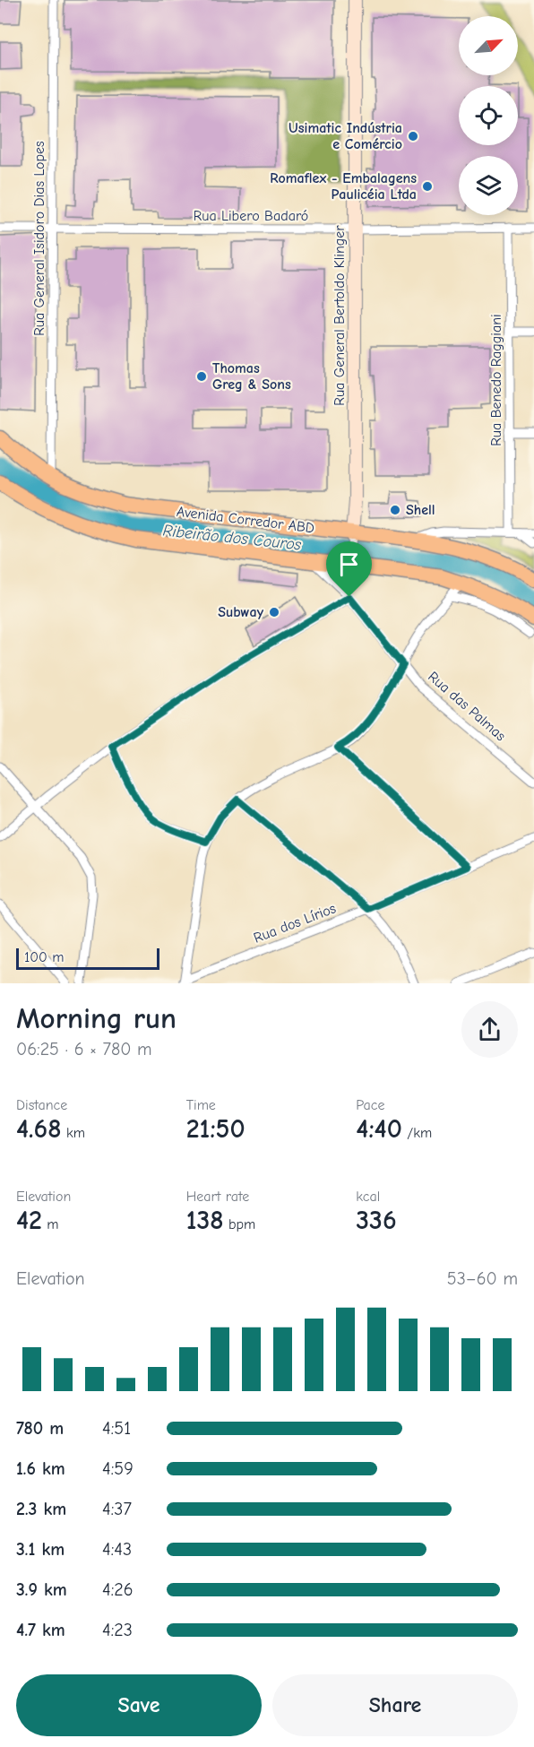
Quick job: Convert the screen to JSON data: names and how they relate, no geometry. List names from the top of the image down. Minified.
{"streets":{"highway":["Avenida Corredor ABD"],"street":["Rua Libero Badaró","Rua General Isidoro Dias Lopes","Rua General Bertoldo Klinger","Rua Benedo Raggiani","Rua das Palmas","Rua dos Lírios"]},"crossings":[["Rua Libero Badaró","Rua General Isidoro Dias Lopes"],["Rua Libero Badaró","Rua General Bertoldo Klinger"],["Rua Libero Badaró","Rua Benedo Raggiani"],["Rua General Isidoro Dias Lopes","Avenida Corredor ABD"],["Rua General Bertoldo Klinger","Avenida Corredor ABD"]],"water":["Ribeirão dos Couros"],"places":["Usimatic Indústria e Comércio","Romaflex - Embalagens Paulicéia Ltda","Thomas Greg & Sons","Shell","Subway"],"scale_bar":"100 m","north":"top right","page":{"scale":"100 m","heading":["Morning run","06:25 · 6 × 780 m"],"stats":[["Distance","4.68 km"],["Time","21:50"],["Pace","4:40 /km"],["Elevation","42 m"],["Heart rate","138 bpm"],["kcal","336"]],"chart":["Elevation","53–60 m"],"list":[{"name":"780 m","note":"4:51"},{"name":"1.6 km","note":"4:59"},{"name":"2.3 km","note":"4:37"},{"name":"3.1 km","note":"4:43"},{"name":"3.9 km","note":"4:26"},{"name":"4.7 km","note":"4:23"}],"buttons":["Save","Share"]}}
